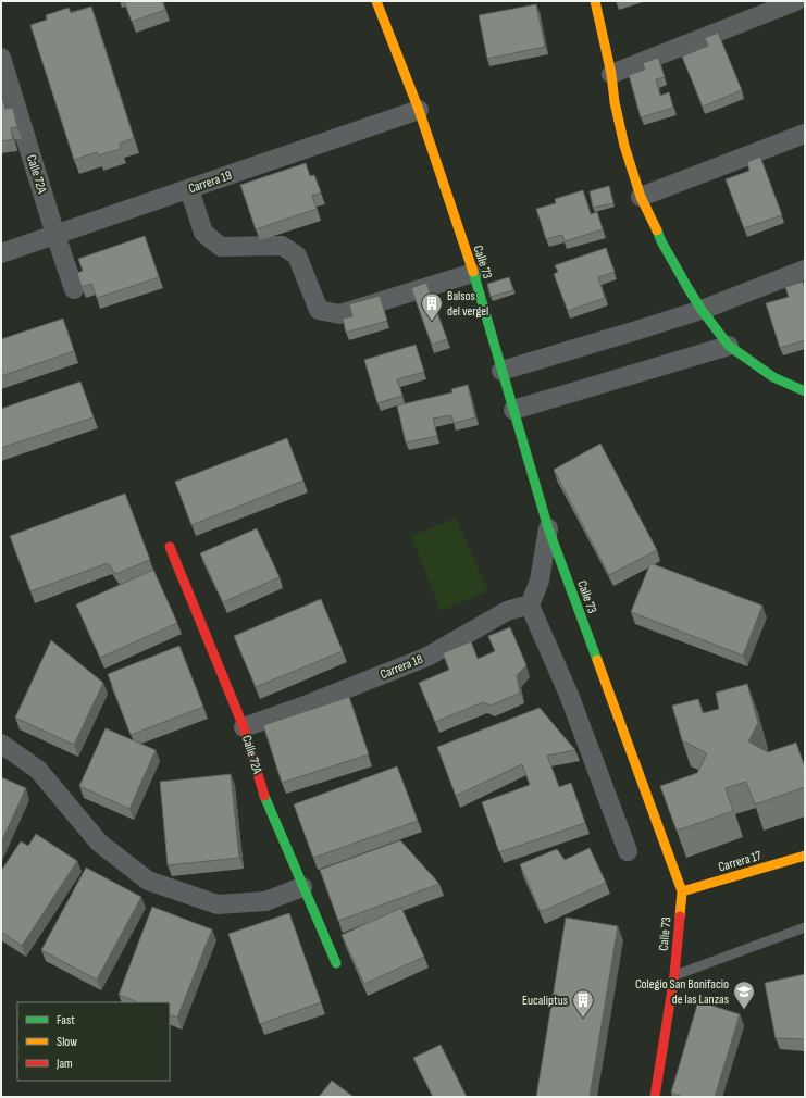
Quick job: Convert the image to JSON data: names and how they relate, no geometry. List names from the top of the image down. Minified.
{"streets":{"street":["Calle 72A","Carrera 19","Calle 73","Carrera 18","Carrera 17"]},"crossings":[["Calle 72A","Carrera 19"],["Calle 72A","Carrera 18"],["Carrera 19","Calle 73"],["Calle 73","Carrera 17"]],"places":{"building":["Balsos del vergel","Eucaliptus"],"school or university":["Colegio San Bonifacio de las Lanzas"]},"legend":["Fast","Slow","Jam"]}
